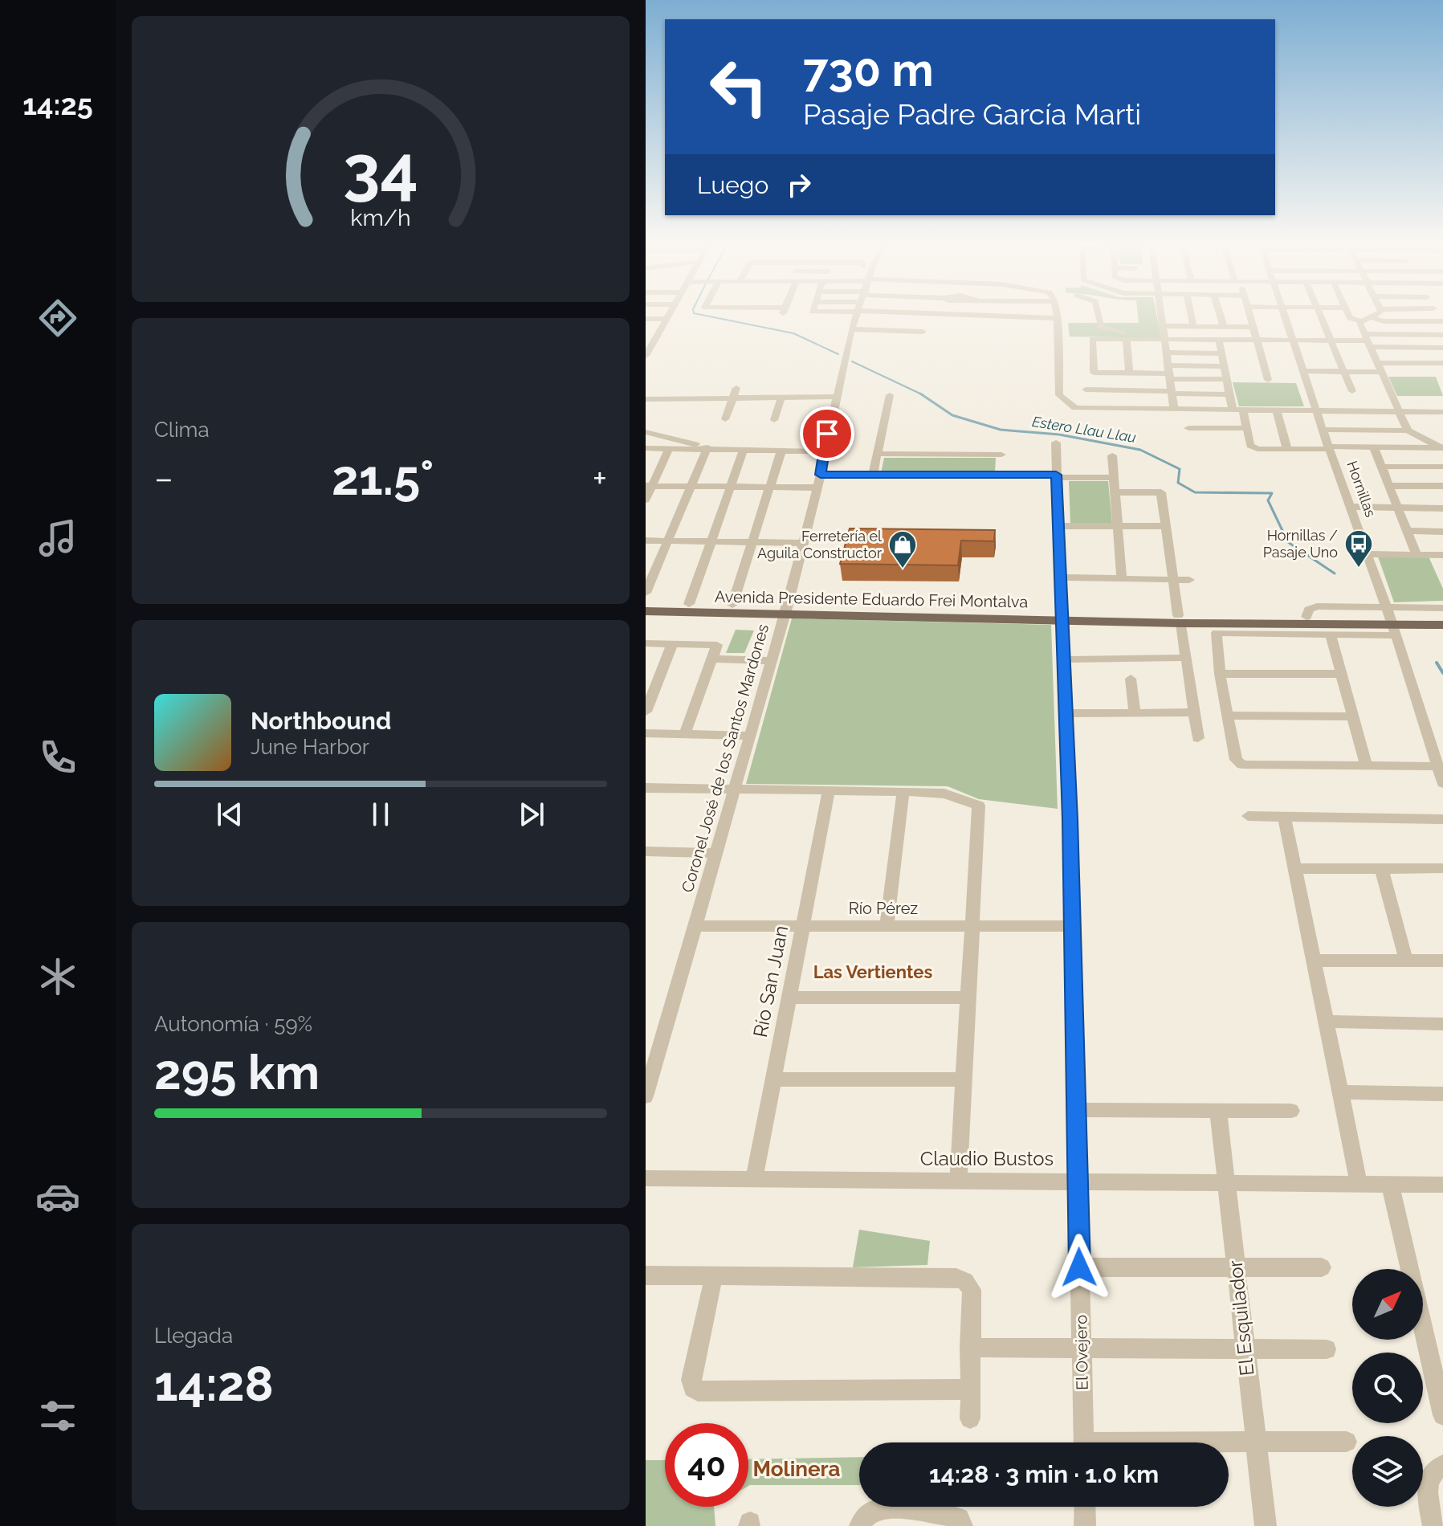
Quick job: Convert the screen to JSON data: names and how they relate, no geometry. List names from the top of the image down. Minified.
{"streets":{"main road":["Avenida Presidente Eduardo Frei Montalva"],"street":["Hornillas","Coronel José de los Santos Mardones","Río Pérez","Río San Juan","Claudio Bustos","El Esquilador","El Ovejero"]},"crossings":[["Hornillas","Avenida Presidente Eduardo Frei Montalva"],["Avenida Presidente Eduardo Frei Montalva","Coronel José de los Santos Mardones"],["Avenida Presidente Eduardo Frei Montalva","El Ovejero"],["Coronel José de los Santos Mardones","Río Pérez"],["Río Pérez","Río San Juan"],["Río Pérez","El Ovejero"],["Río San Juan","Claudio Bustos"],["Claudio Bustos","El Esquilador"],["Claudio Bustos","El Ovejero"]],"districts":["Las Vertientes","Molinera"],"water":["Estero Llau Llau"],"places":{"bus stop":["Hornillas / Pasaje Uno"],"shop":["Ferretería el Aguila Constructor"]},"north":"top right","page":{"tabs":"14:25","turn":["730 m","Pasaje Padre García Marti"],"then":"Luego","tile":["Clima",["Autonomía · 59%","295 km"],["Llegada","14:28"]],"heat":["−","21.5°","+"],"song":["Northbound","June Harbor"],"limit":"40","trip":"14:28 · 3 min · 1.0 km","gauge":["34","km/h"]}}
